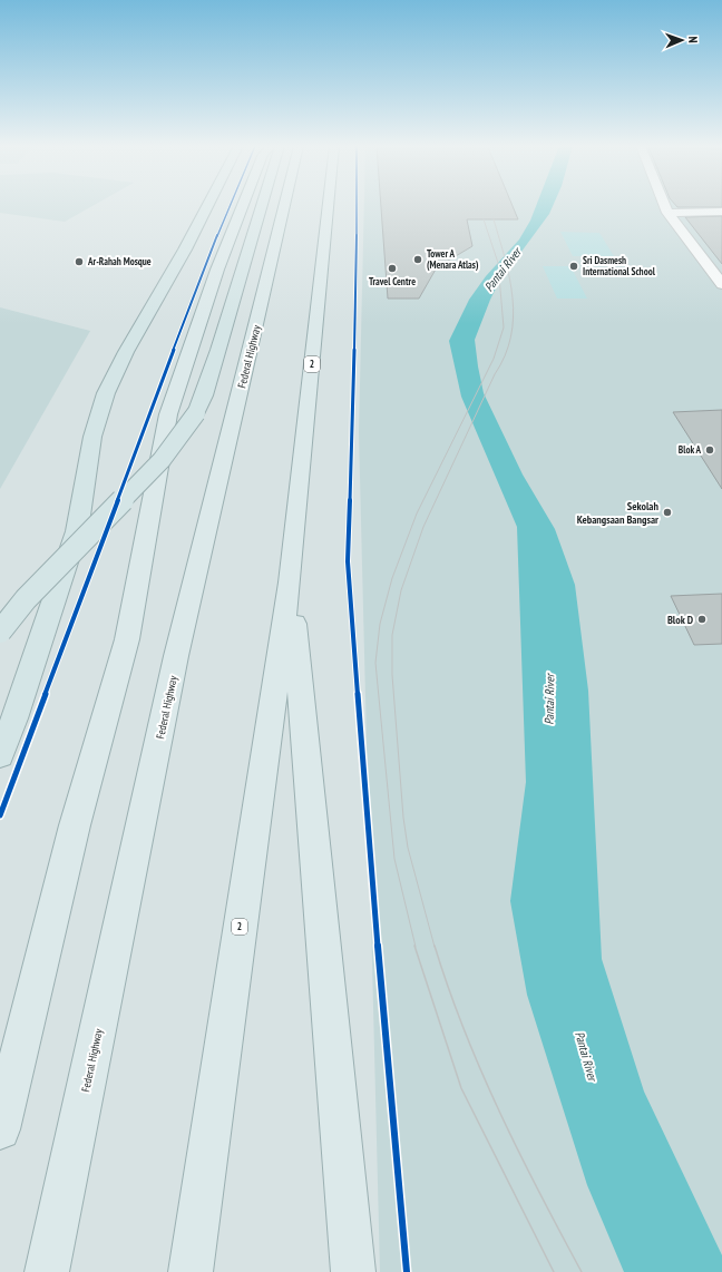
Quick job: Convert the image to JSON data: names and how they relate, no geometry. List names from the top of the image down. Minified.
{"streets":{"highway":["Federal Highway","2"]},"water":["Pantai River"],"places":["Tower A (Menara Atlas)","Ar-Rahah Mosque","Sri Dasmesh International School","Travel Centre","Blok A","Sekolah Kebangsaan Bangsar","Blok D"],"north":"right"}
